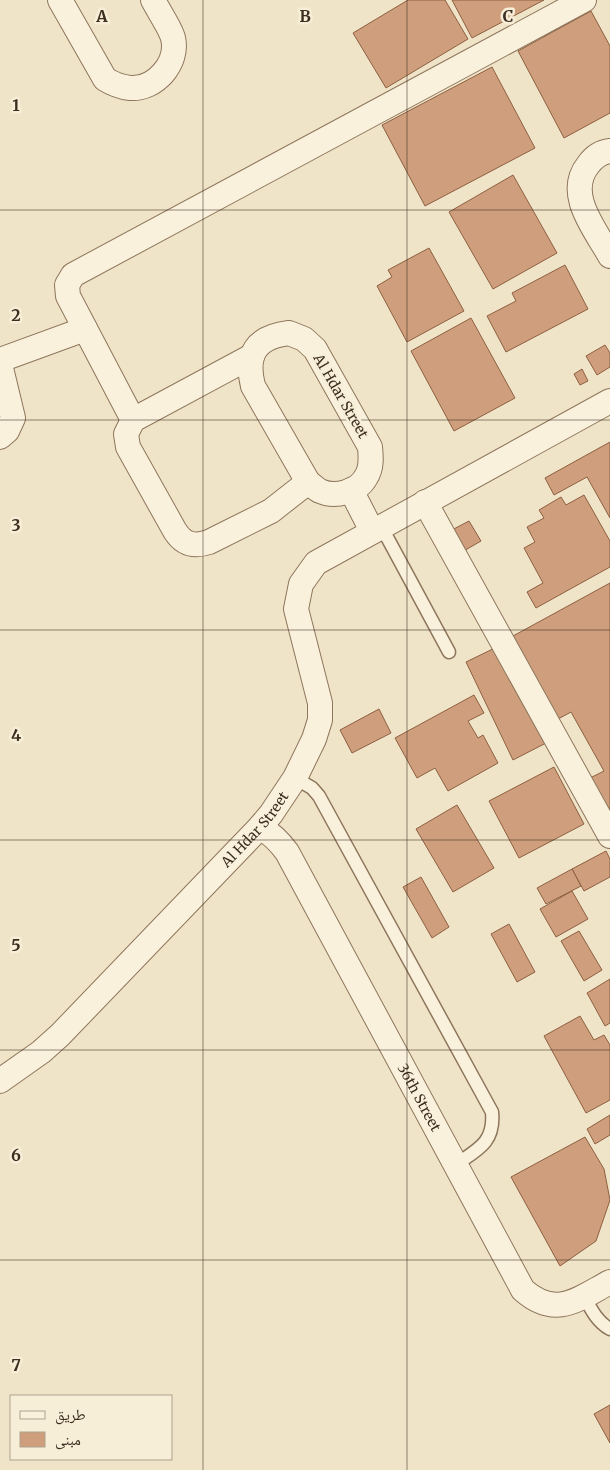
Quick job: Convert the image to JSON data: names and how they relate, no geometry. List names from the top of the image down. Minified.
{"streets":{"street":["Al Hdar Street","36th Street"]},"crossings":[["Al Hdar Street","36th Street"]],"legend":["طريق","مبنى"],"grid":{"columns":["A","B","C"],"rows":["1","2","3","4","5","6","7"]}}
